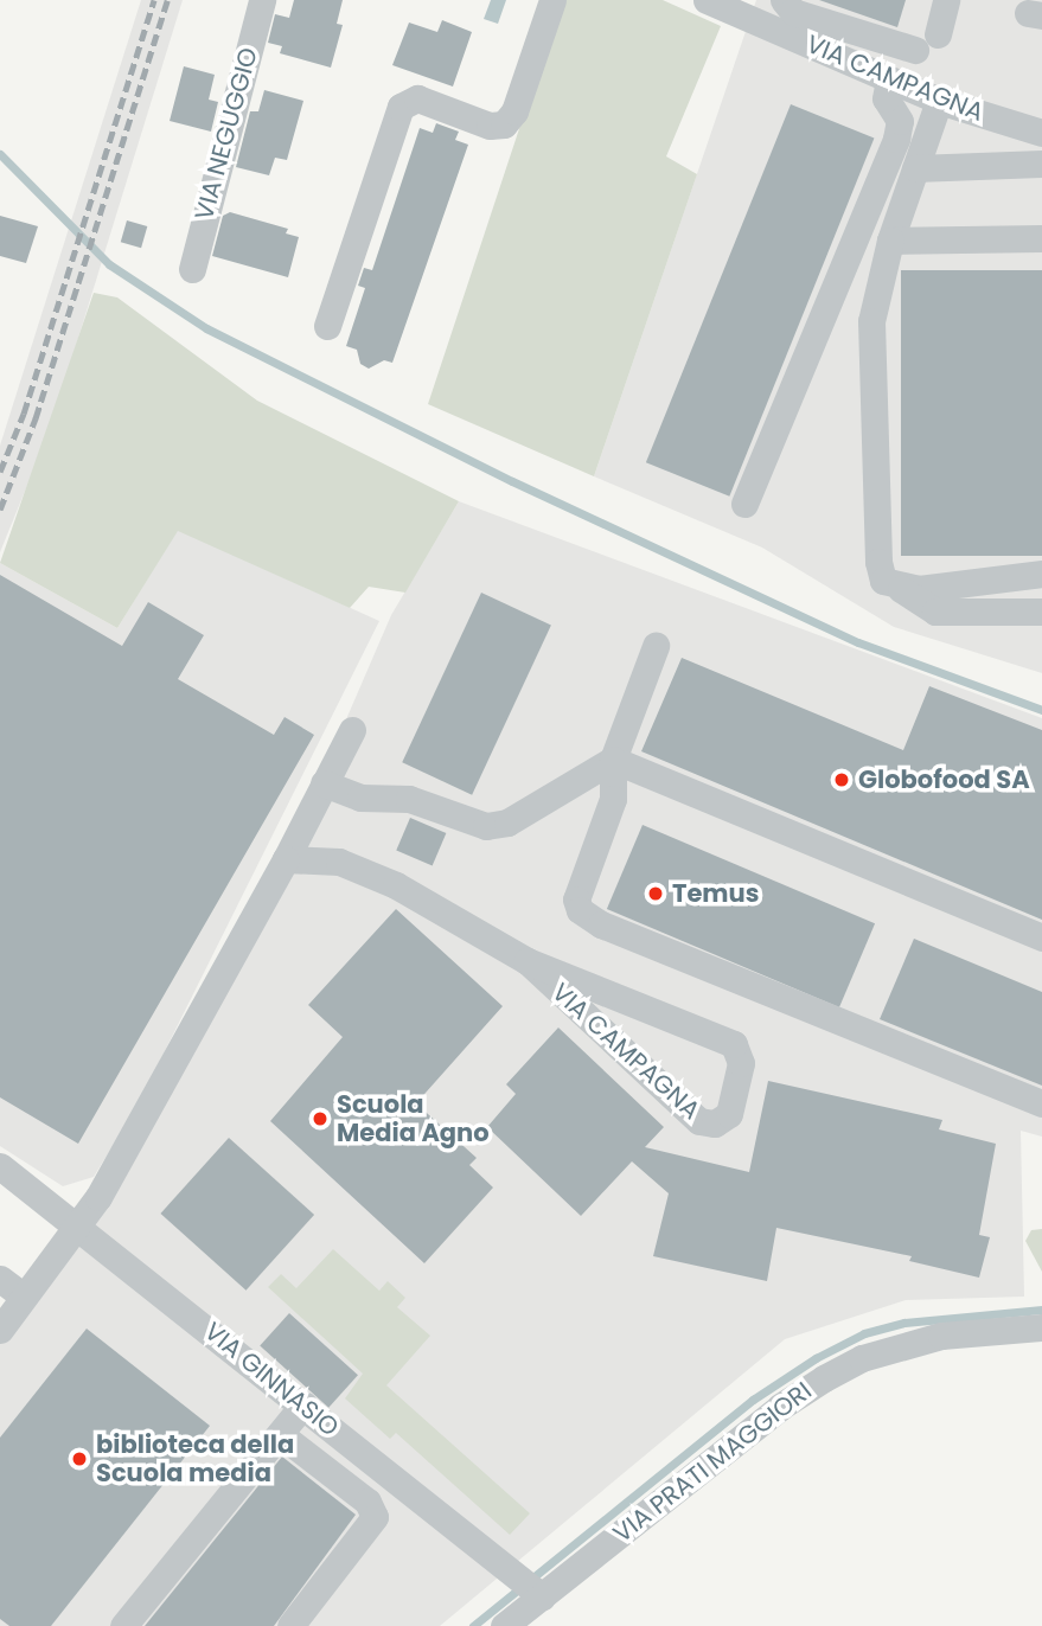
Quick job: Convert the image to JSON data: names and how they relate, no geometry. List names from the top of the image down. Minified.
{"streets":{"street":["VIA CAMPAGNA","VIA NEGUGGIO","VIA GINNASIO","VIA PRATI MAGGIORI"]},"crossings":[["VIA GINNASIO","VIA PRATI MAGGIORI"]],"places":["Globofood SA","Temus","Scuola Media Agno","biblioteca della Scuola media"]}
